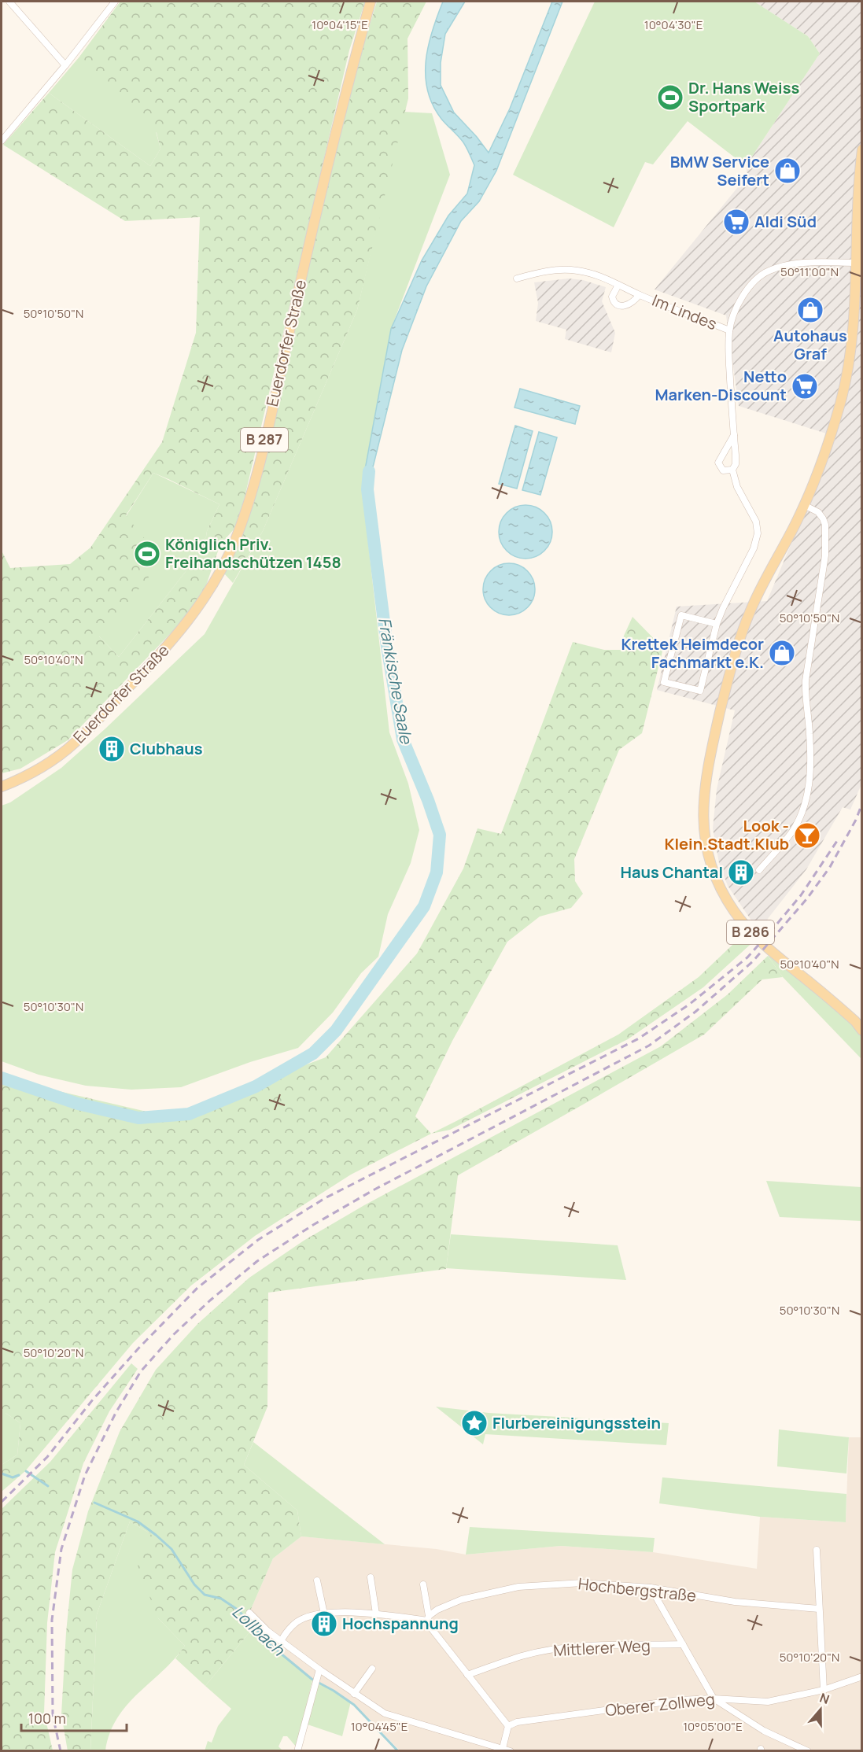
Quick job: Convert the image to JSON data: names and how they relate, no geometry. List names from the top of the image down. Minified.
{"streets":{"main road":["Euerdorfer Straße","B 287","B 286"],"street":["Im Lindes","Hochbergstraße","Mittlerer Weg","Oberer Zollweg"]},"water":["Fränkische Saale","Lollbach"],"places":{"sports":["Dr. Hans Weiss Sportpark","Königlich Priv. Freihandschützen 1458"],"shop":["BMW Service Seifert","Autohaus Graf","Krettek Heimdecor Fachmarkt e.K."],"supermarket":["Aldi Süd","Netto Marken-Discount"],"building":["Clubhaus","Haus Chantal","Hochspannung"],"bar":["Look - Klein.Stadt.Klub"],"place":["Flurbereinigungsstein"]},"scale_bar":"100 m","north":"top","coordinates":["10°04'15\"E","10°04'30\"E","50°11'00\"N","50°10'50\"N","50°10'40\"N","50°10'30\"N","50°10'20\"N","10°04'45\"E","10°05'00\"E"]}
